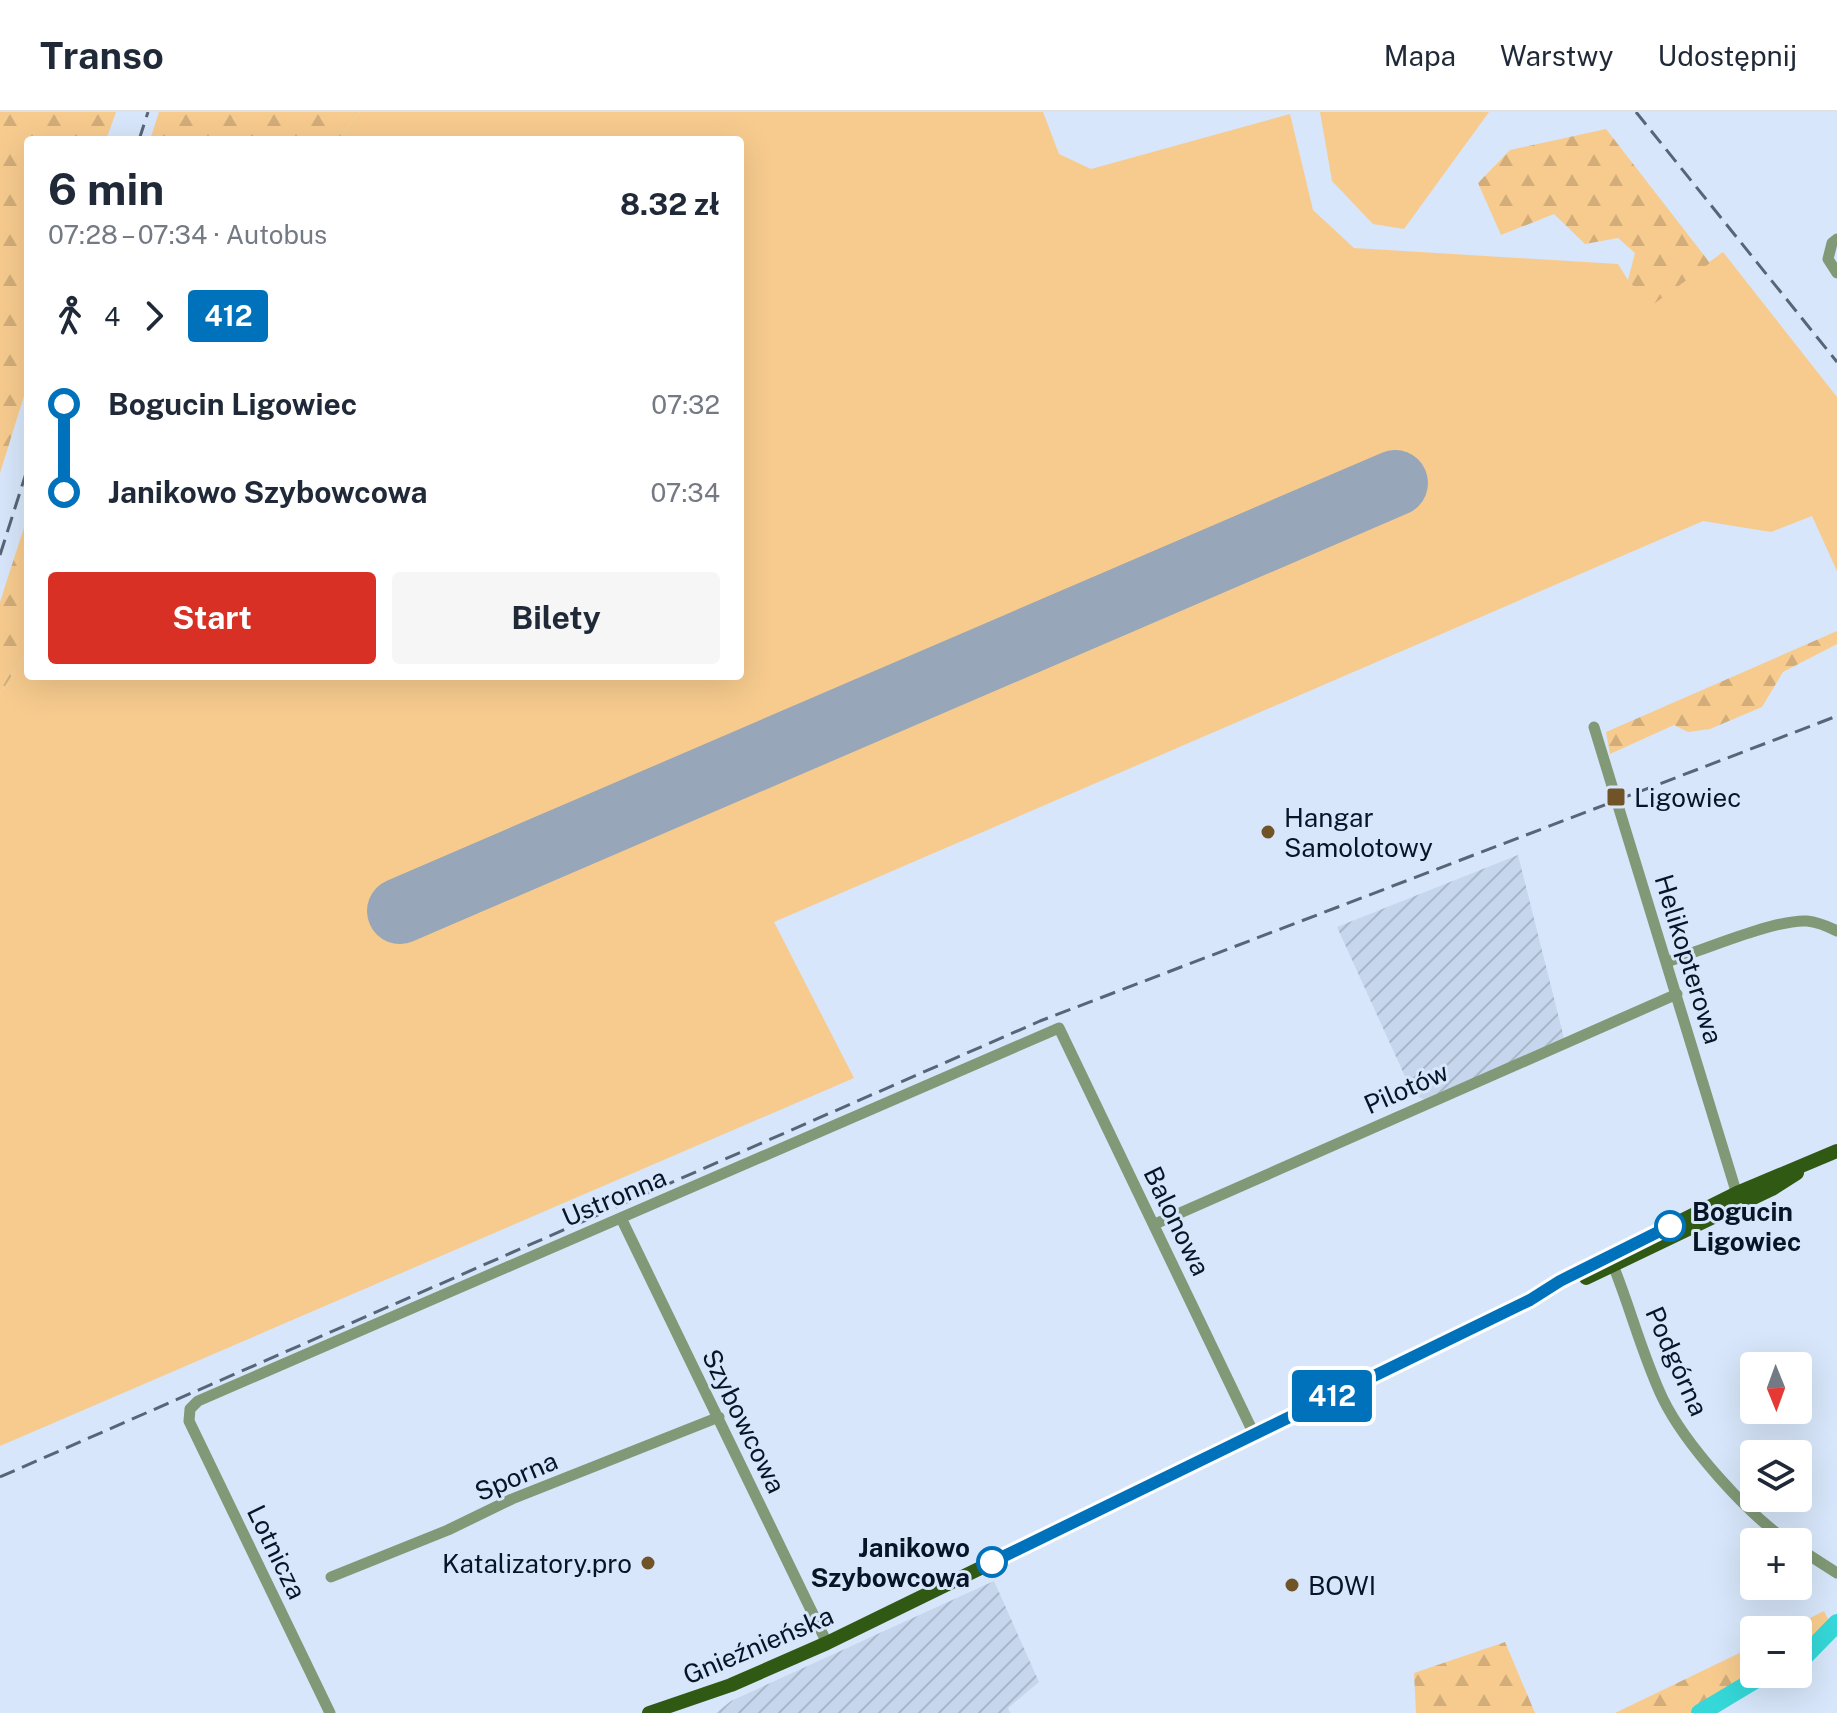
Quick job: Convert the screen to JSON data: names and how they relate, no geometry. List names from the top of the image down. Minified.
{"streets":{"main road":["Gnieźnieńska"],"street":["Helikopterowa","Pilotów","Ustronna","Balonowa","Podgórna","Szybowcowa","Sporna","Lotnicza"]},"crossings":[["Helikopterowa","Pilotów"],["Helikopterowa","Gnieźnieńska"],["Pilotów","Balonowa"],["Ustronna","Balonowa"],["Ustronna","Szybowcowa"],["Ustronna","Lotnicza"],["Balonowa","Gnieźnieńska"],["Podgórna","Gnieźnieńska"],["Szybowcowa","Sporna"],["Szybowcowa","Gnieźnieńska"]],"places":{"transit":["Ligowiec"],"other":["Hangar Samolotowy","Bogucin Ligowiec","Janikowo Szybowcowa","Katalizatory.pro","BOWI"]},"lines":["bus line 412"],"north":"bottom","page":{"header":"Transo","nav":["Mapa","Warstwy","Udostępnij"],"on_map":"412","heading":["6 min","07:28 – 07:34 · Autobus","8.32 zł"],"legs":["4","412"],"list":[{"name":"Bogucin Ligowiec","value":"07:32"},{"name":"Janikowo Szybowcowa","value":"07:34"}],"buttons":["Start","Bilety"],"map_buttons":["+","−"]}}
